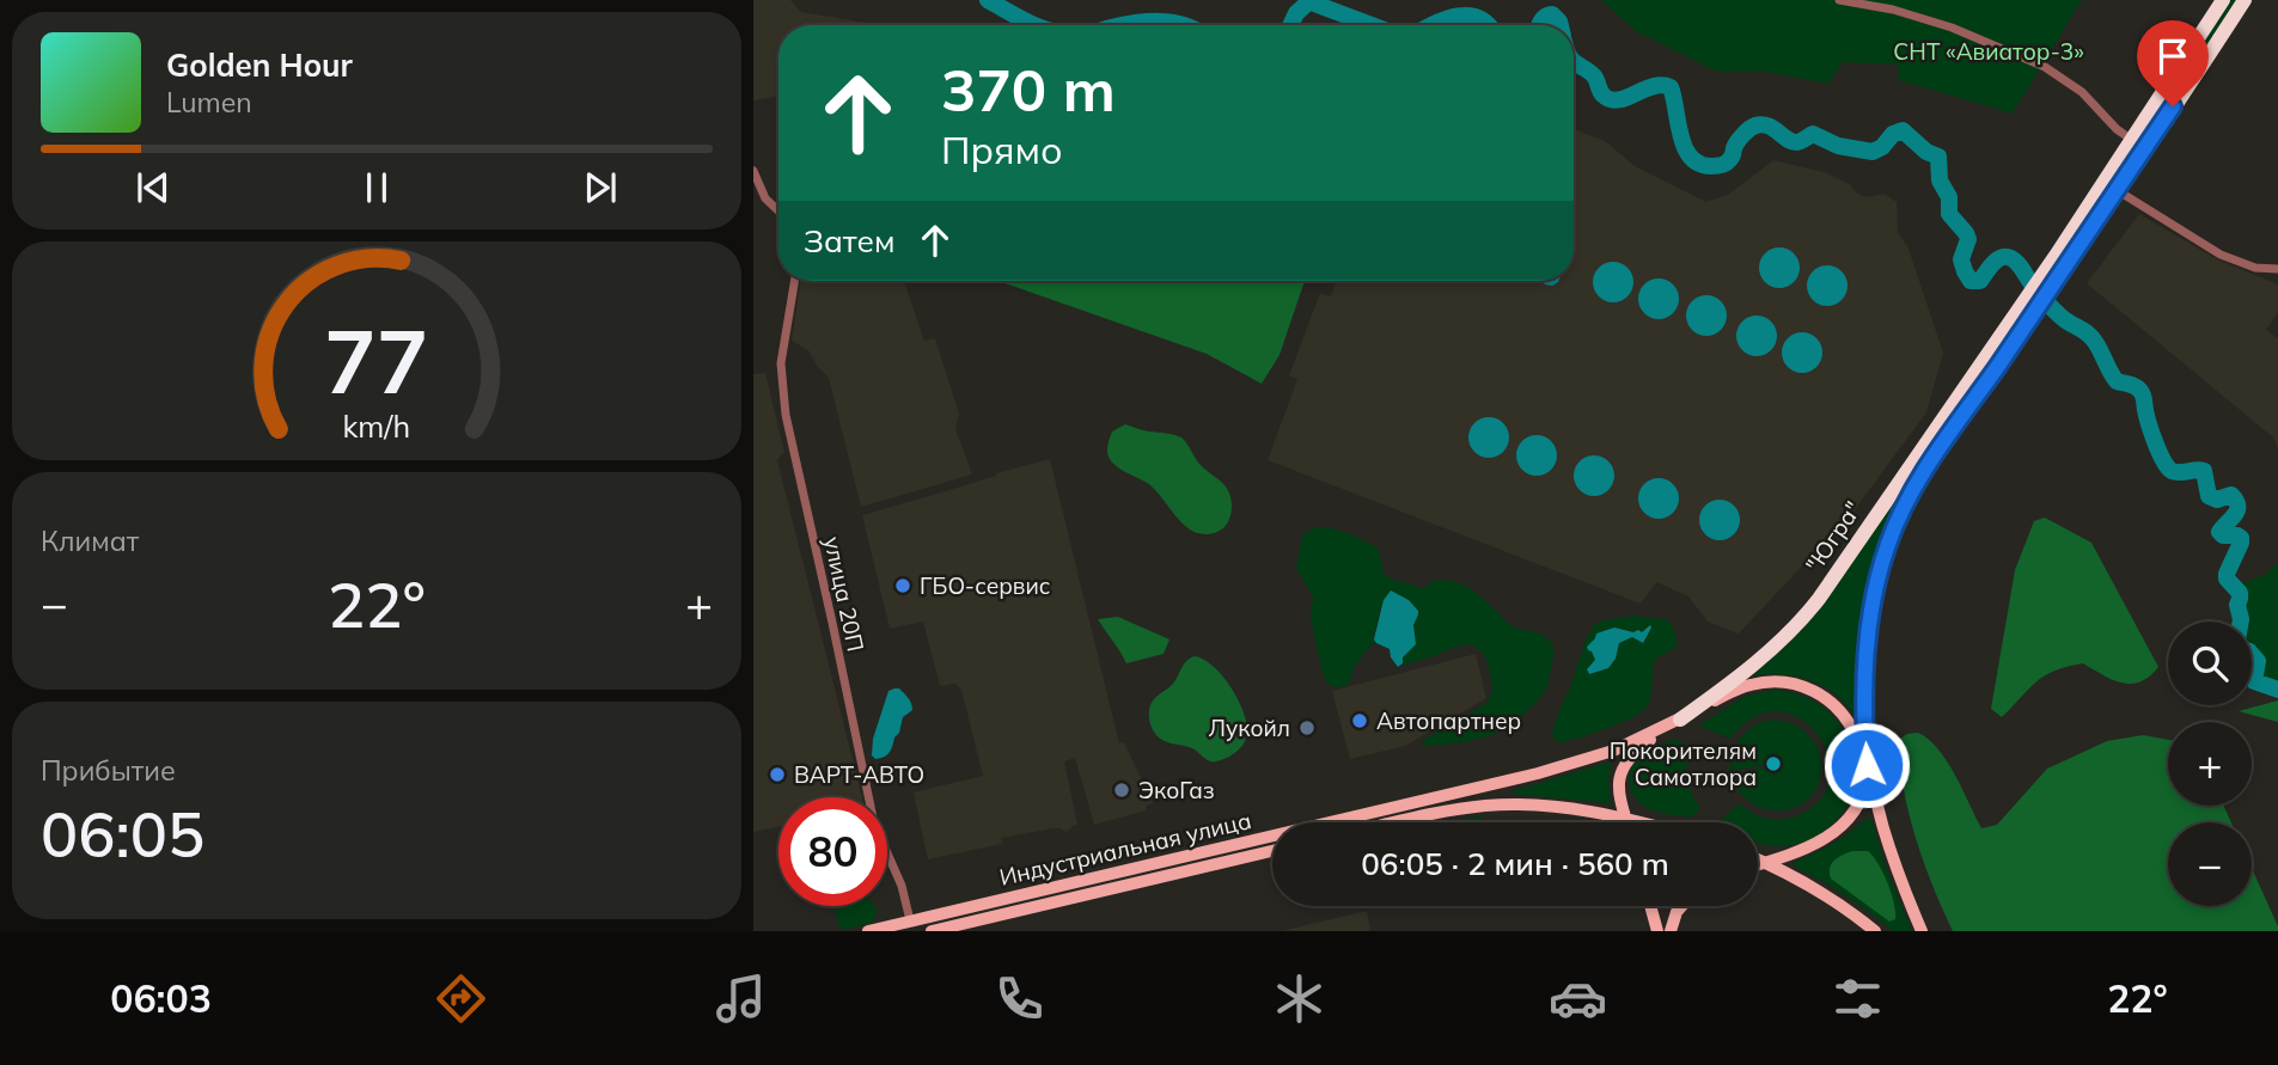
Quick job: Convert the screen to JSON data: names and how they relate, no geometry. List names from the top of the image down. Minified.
{"streets":{"highway":["\"Югра\""],"main road":["Индустриальная улица"],"street":["улица 20П"]},"crossings":[["\"Югра\"","Индустриальная улица"],["улица 20П","Индустриальная улица"]],"parks":["СНТ «Авиатор-3»"],"places":["ГБО-сервис","Автопартнер","Лукойл","Покорителям Самотлора","ВАРТ-АВТО","ЭкоГаз"],"page":{"turn":["370 m","Прямо"],"song":["Golden Hour","Lumen"],"then":"Затем","tile":["Климат",["Прибытие","06:05"]],"heat":["−","22°","+"],"map_buttons":["+","−"],"limit":"80","trip":"06:05 · 2 мин · 560 m","tabs":["06:03","22°"],"gauge":["77","km/h"]}}
